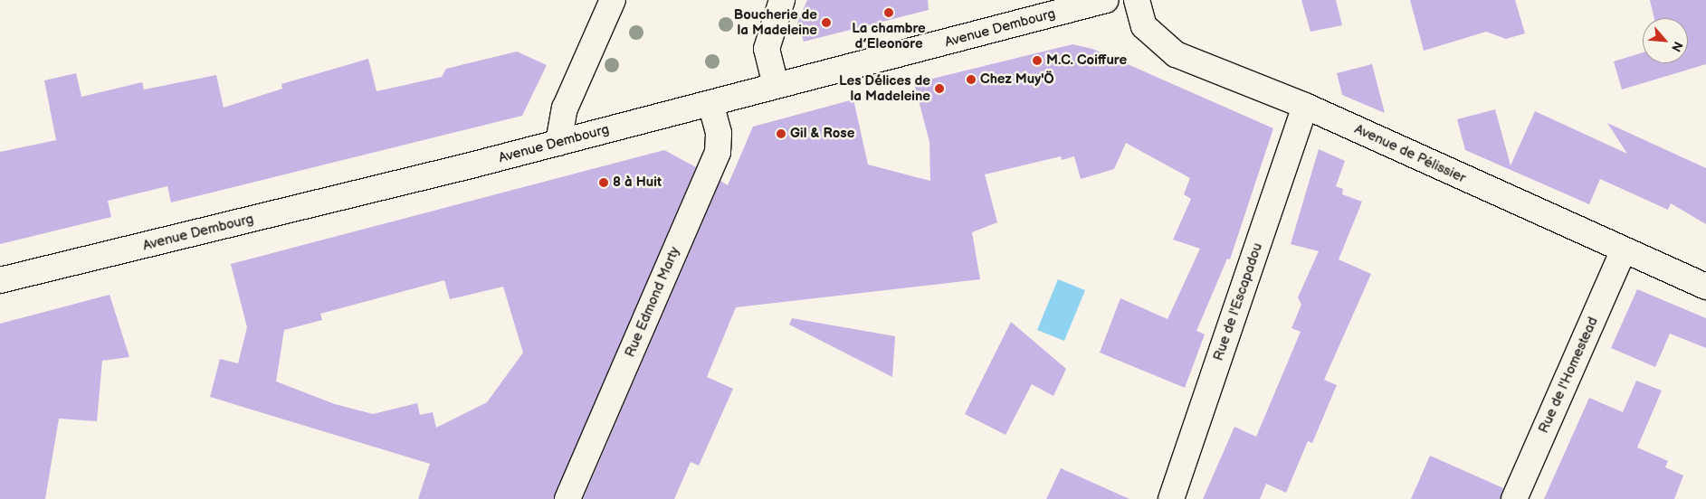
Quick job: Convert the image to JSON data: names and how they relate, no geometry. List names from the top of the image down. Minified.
{"streets":{"street":["Avenue Dembourg","Avenue de Pélissier","Rue Edmond Marty","Rue de l'Escapadou","Rue de l'Homestead"]},"crossings":[["Avenue Dembourg","Rue Edmond Marty"],["Avenue de Pélissier","Rue de l'Escapadou"],["Avenue de Pélissier","Rue de l'Homestead"]],"places":["La chambre d’Eleonore","Boucherie de la Madeleine","M.C. Coiffure","Chez Muy'Ö","Les Délices de la Madeleine","Gil & Rose","8 à Huit"],"north":"bottom right"}
